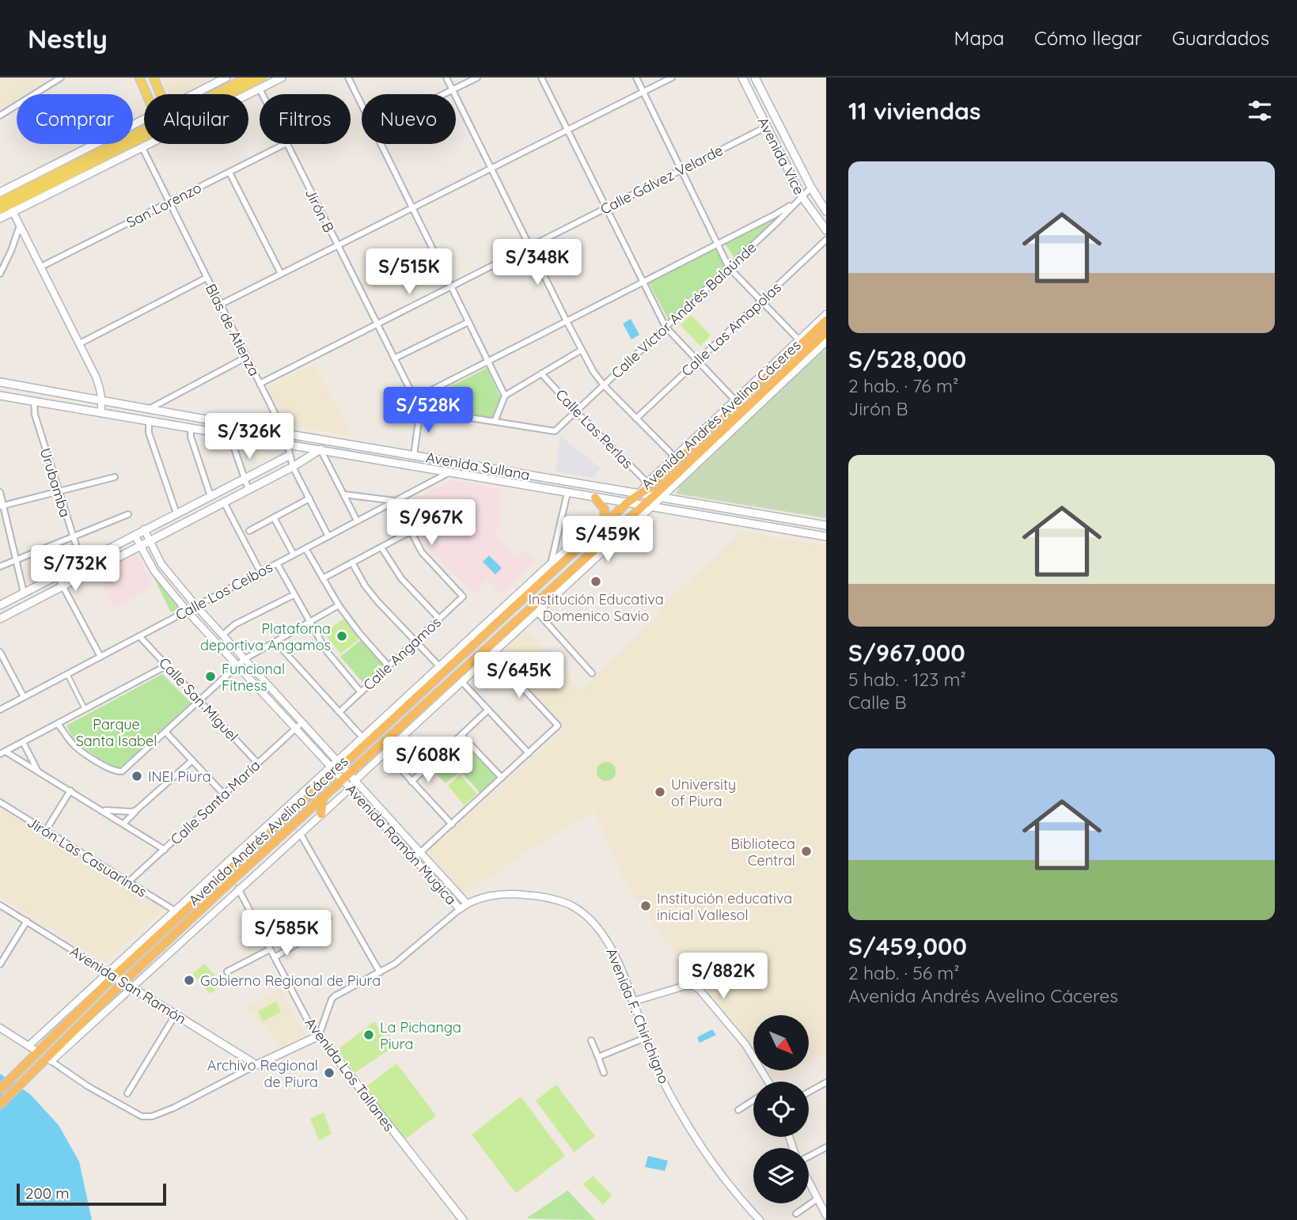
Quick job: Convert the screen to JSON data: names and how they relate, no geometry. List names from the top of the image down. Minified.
{"streets":{"highway":["Avenida Andrés Avelino Cáceres"],"main road":["Avenida Vice","Avenida Sullana","Avenida San Ramón","Avenida Los Tallanes"],"street":["Calle Gálvez Velarde","San Lorenzo","Jirón B","Calle Víctor Andrés Balaúnde","Calle Las Amapolas","Blas de Atienza","Calle Las Perlas","Urubamba","Calle Los Ceibos","Calle Angamos","Calle San Miguel","Calle Santa María","Avenida Ramón Mugica","Jirón Las Casuarinas","Avenida F. Chirichigno"]},"crossings":[["Avenida Vice","Calle Gálvez Velarde"],["Avenida Vice","Calle Víctor Andrés Balaúnde"],["Calle Gálvez Velarde","Jirón B"],["Calle Gálvez Velarde","Blas de Atienza"],["San Lorenzo","Blas de Atienza"],["Calle Víctor Andrés Balaúnde","Calle Las Perlas"],["Blas de Atienza","Avenida Sullana"],["Blas de Atienza","Calle Los Ceibos"],["Avenida Andrés Avelino Cáceres","Calle Las Perlas"],["Avenida Andrés Avelino Cáceres","Avenida Sullana"],["Avenida Andrés Avelino Cáceres","Avenida Ramón Mugica"],["Avenida Andrés Avelino Cáceres","Jirón Las Casuarinas"],["Avenida Andrés Avelino Cáceres","Avenida San Ramón"],["Avenida Andrés Avelino Cáceres","Avenida Los Tallanes"],["Avenida Sullana","Urubamba"],["Avenida Sullana","Calle Los Ceibos"],["Calle Los Ceibos","Calle San Miguel"],["Calle San Miguel","Calle Santa María"],["Calle Santa María","Jirón Las Casuarinas"],["Avenida Ramón Mugica","Avenida F. Chirichigno"]],"parks":["Parque Santa Isabel"],"places":["Institución Educativa Domenico Savio","Plataforna deportiva Angamos","Funcional Fitness","INEI Piura","University of Piura","Biblioteca Central","Institución educativa inicial Vallesol","Gobierno Regional de Piura","La Pichanga Piura","Archivo Regional de Piura"],"scale_bar":"200 m","north":"bottom right","page":{"header":"Nestly","nav":["Mapa","Cómo llegar","Guardados"],"heading":"11 viviendas","chip":["Comprar","Alquilar","Filtros","Nuevo"],"list":[{"name":"S/528,000","note":"2 hab. · 76 m² · Jirón B"},{"name":"S/967,000","note":"5 hab. · 123 m² · Calle B"},{"name":"S/459,000","note":"2 hab. · 56 m² · Avenida Andrés Avelino Cáceres"}],"price":["S/348K","S/515K","S/528K","S/326K","S/967K","S/459K","S/732K","S/645K","S/608K","S/585K","S/882K"],"scale":"200 m"}}
